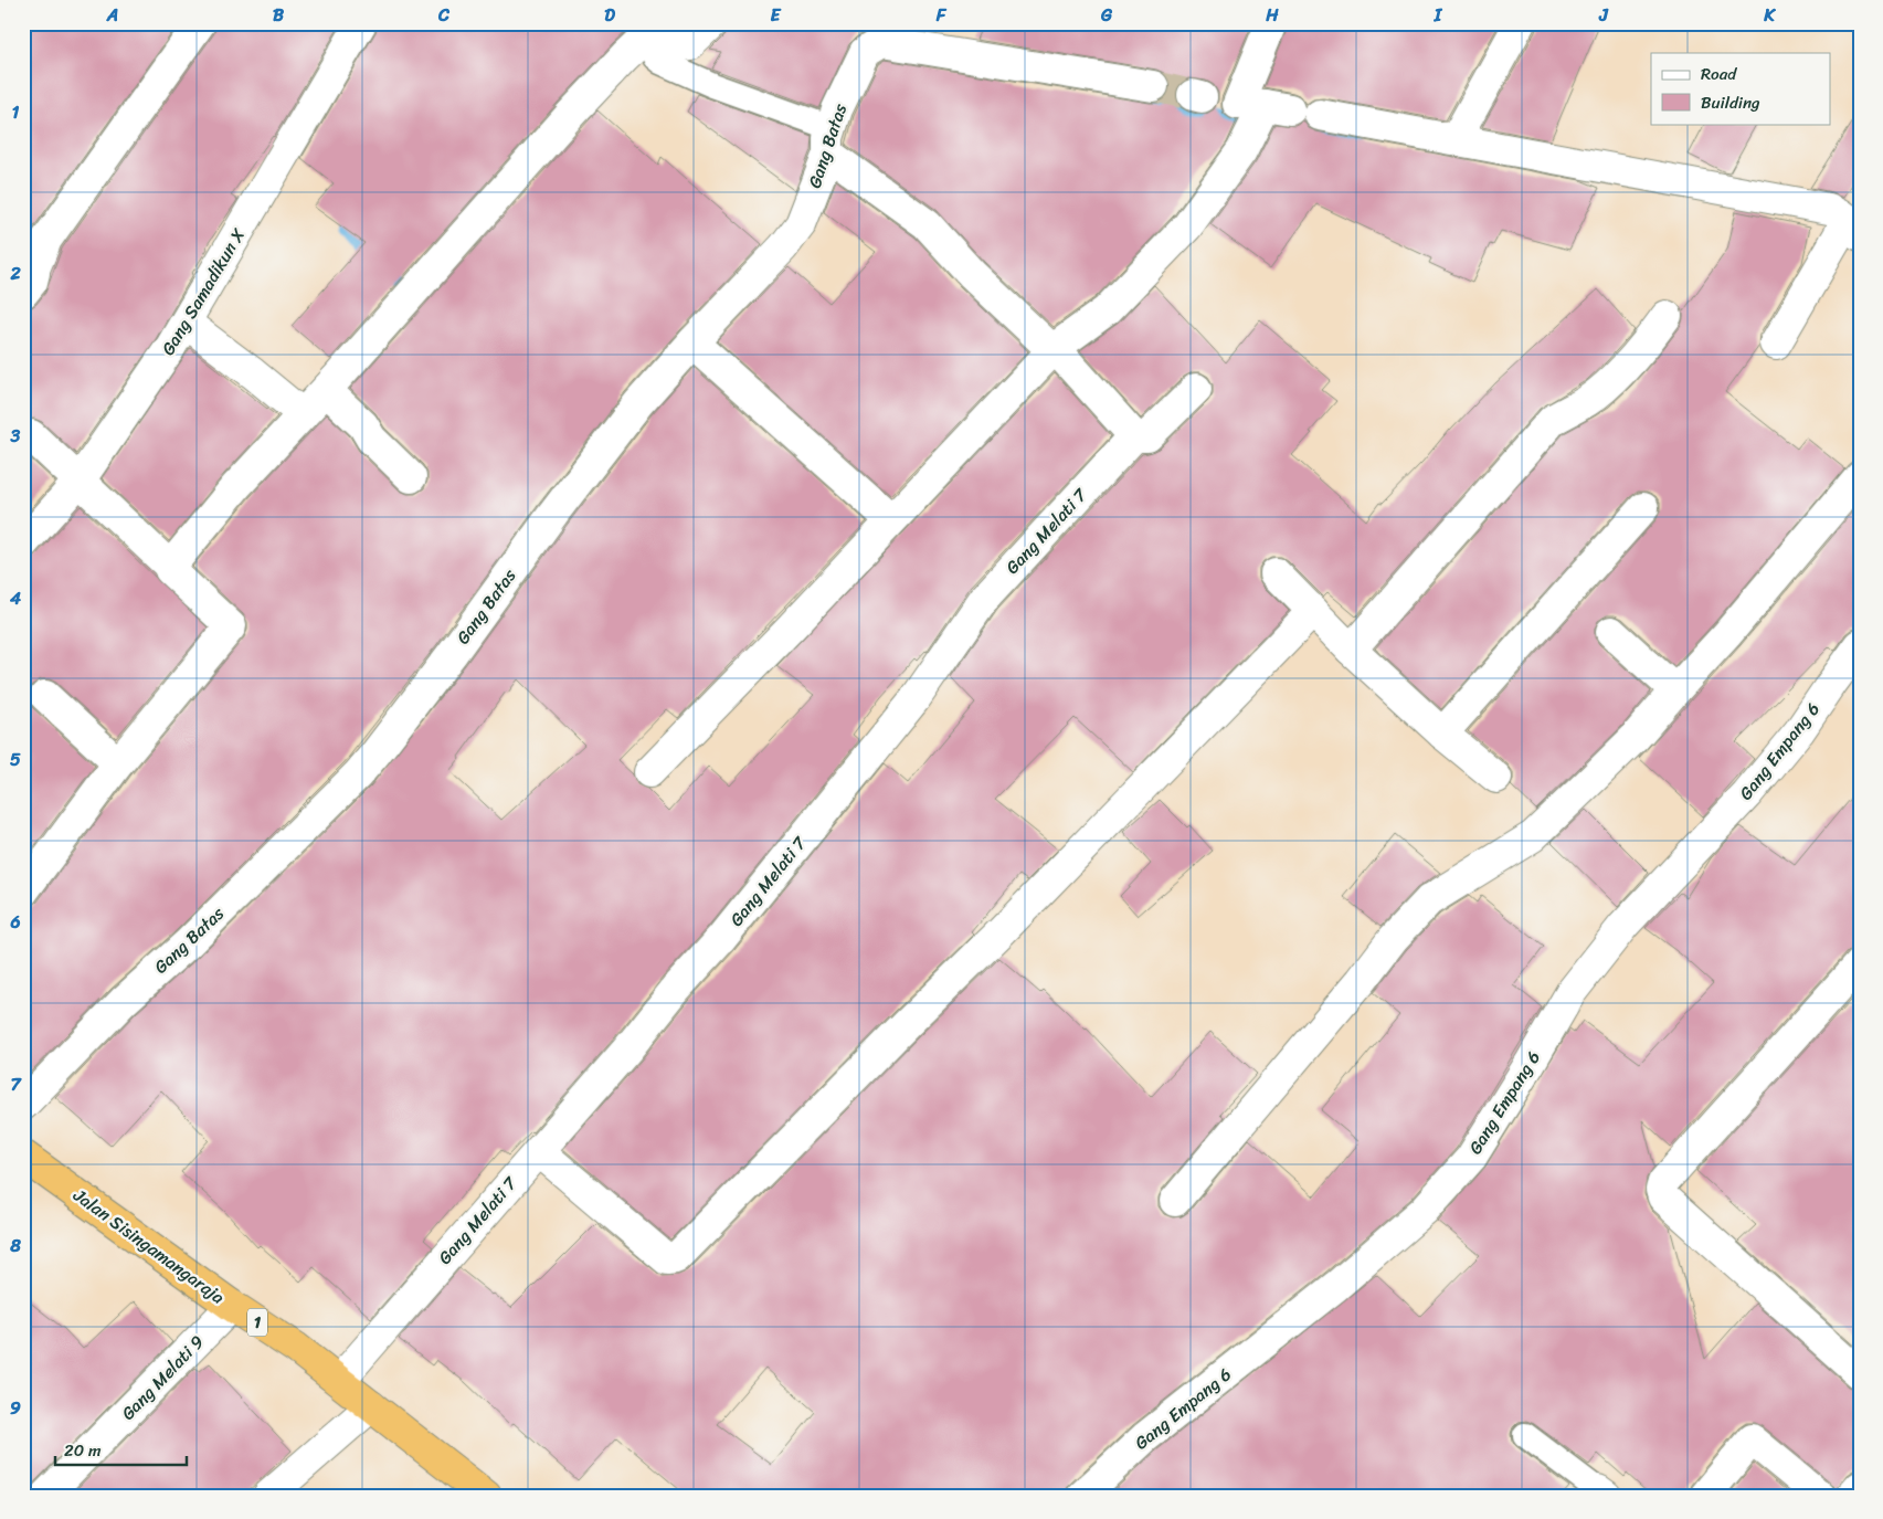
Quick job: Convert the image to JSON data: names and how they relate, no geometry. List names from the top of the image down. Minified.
{"streets":{"highway":["Jalan Sisingamangaraja","1"],"street":["Gang Batas","Gang Samadikun X","Gang Melati 7","Gang Empang 6","Gang Melati 9"]},"crossings":[["Gang Melati 7","Jalan Sisingamangaraja"],["Jalan Sisingamangaraja","Gang Melati 9"]],"legend":["Road","Building"],"scale_bar":"20 m","grid":{"columns":["A","B","C","D","E","F","G","H","I","J","K"],"rows":["1","2","3","4","5","6","7","8","9"]}}
